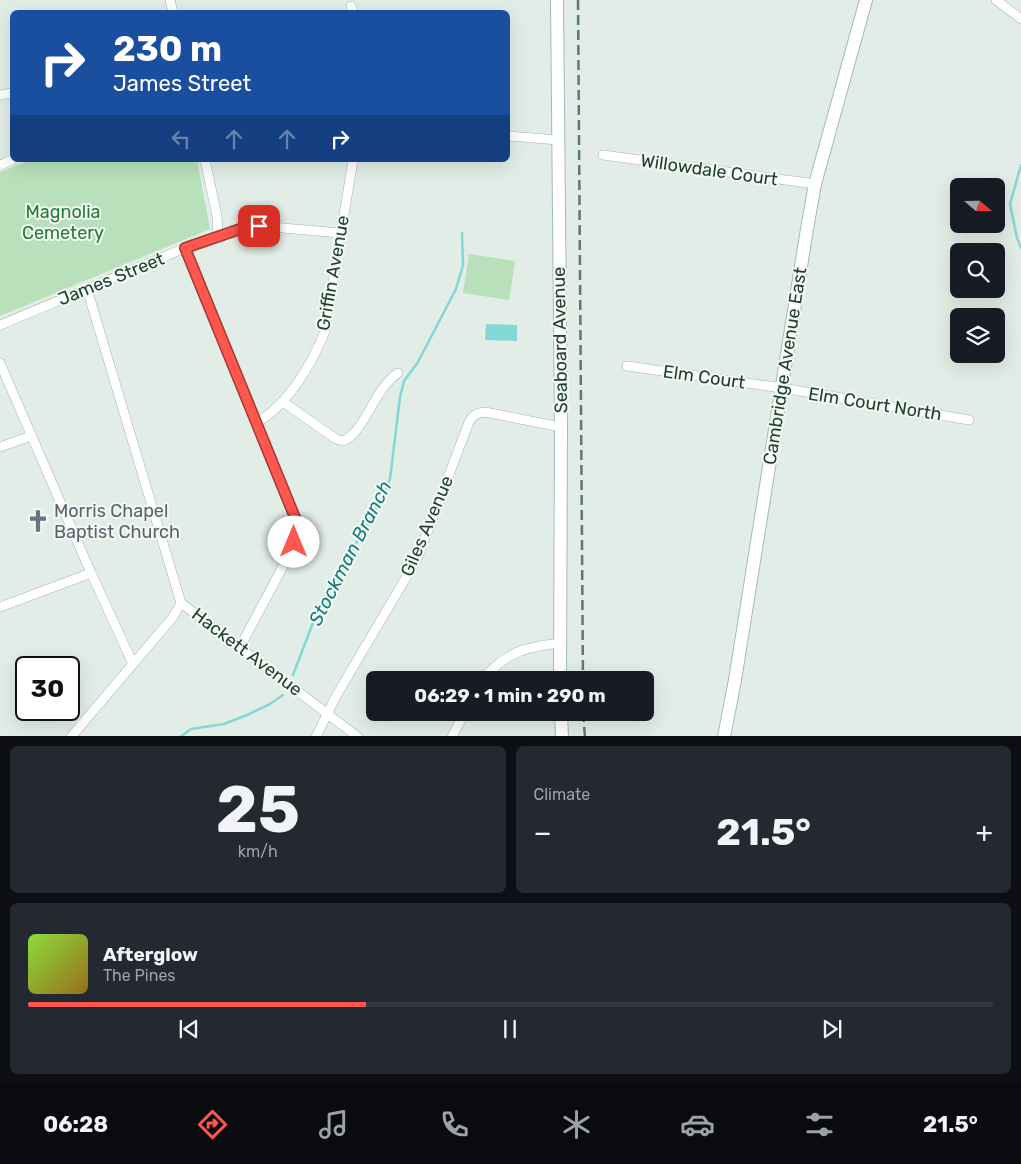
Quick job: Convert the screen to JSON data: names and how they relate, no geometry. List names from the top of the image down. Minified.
{"streets":{"street":["Willowdale Court","Griffin Avenue","James Street","Seaboard Avenue","Cambridge Avenue East","Elm Court","Elm Court North","Giles Avenue","Hackett Avenue"]},"crossings":[["Willowdale Court","Cambridge Avenue East"],["Griffin Avenue","James Street"],["James Street","Hackett Avenue"],["Seaboard Avenue","Giles Avenue"],["Cambridge Avenue East","Elm Court"],["Cambridge Avenue East","Elm Court North"],["Elm Court","Elm Court North"],["Giles Avenue","Hackett Avenue"]],"water":["Stockman Branch"],"parks":["Magnolia Cemetery"],"places":{"church":["Morris Chapel Baptist Church"]},"north":"right","page":{"turn":["230 m","James Street"],"limit":"30","trip":"06:29 · 1 min · 290 m","tile":[["25","km/h"],"Climate"],"heat":["−","21.5°","+"],"song":["Afterglow","The Pines"],"tabs":["06:28","21.5°"]}}
